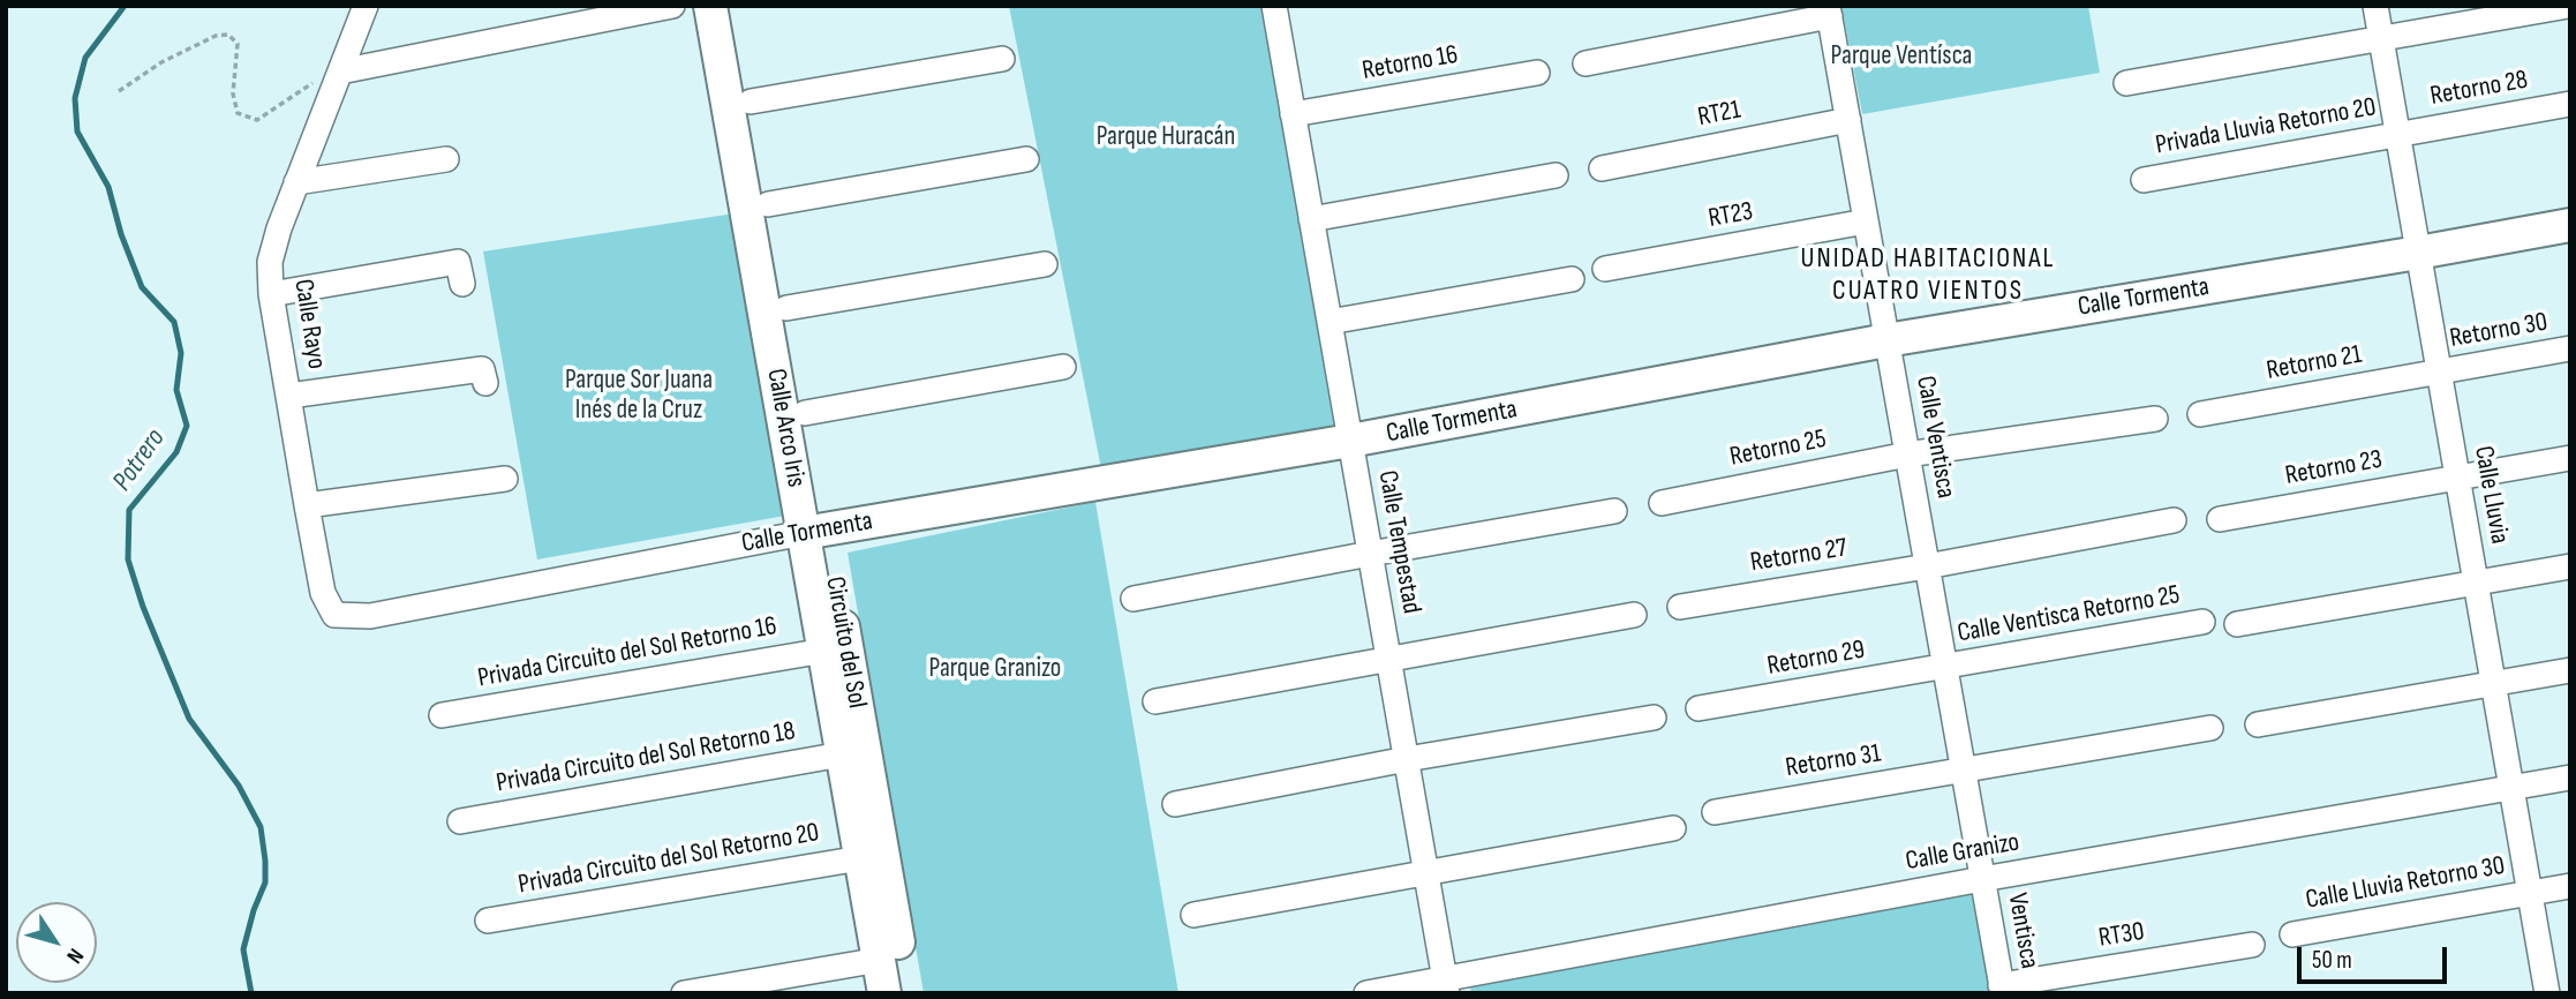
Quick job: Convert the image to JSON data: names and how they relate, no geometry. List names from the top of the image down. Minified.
{"streets":{"street":["Retorno 16","Retorno 28","RT21","Privada Lluvia Retorno 20","RT23","Calle Tormenta","Calle Rayo","Retorno 30","Retorno 21","Calle Arco Iris","Calle Ventisca","Retorno 25","Retorno 23","Calle Lluvia","Calle Tempestad","Retorno 27","Calle Ventisca Retorno 25","Circuito del Sol","Privada Circuito del Sol Retorno 16","Retorno 29","Privada Circuito del Sol Retorno 18","Retorno 31","Calle Granizo","Privada Circuito del Sol Retorno 20","Calle Lluvia Retorno 30","Ventisca","RT30"]},"crossings":[["Retorno 16","Calle Tempestad"],["Retorno 28","Privada Lluvia Retorno 20"],["Retorno 28","Calle Lluvia"],["RT21","Calle Ventisca"],["Privada Lluvia Retorno 20","Calle Lluvia"],["RT23","Calle Ventisca"],["Calle Tormenta","Calle Rayo"],["Calle Tormenta","Calle Arco Iris"],["Calle Tormenta","Calle Ventisca"],["Calle Tormenta","Calle Lluvia"],["Calle Tormenta","Calle Tempestad"],["Calle Tormenta","Circuito del Sol"],["Retorno 30","Retorno 21"],["Retorno 30","Calle Lluvia"],["Retorno 21","Calle Lluvia"],["Calle Arco Iris","Circuito del Sol"],["Calle Arco Iris","Privada Circuito del Sol Retorno 16"],["Calle Arco Iris","Privada Circuito del Sol Retorno 18"],["Calle Arco Iris","Privada Circuito del Sol Retorno 20"],["Calle Ventisca","Retorno 25"],["Calle Ventisca","Retorno 27"],["Calle Ventisca","Calle Ventisca Retorno 25"],["Calle Ventisca","Retorno 29"],["Calle Ventisca","Retorno 31"],["Calle Ventisca","Calle Granizo"],["Calle Ventisca","Ventisca"],["Retorno 23","Calle Lluvia"],["Calle Lluvia","Calle Granizo"],["Calle Lluvia","Calle Lluvia Retorno 30"],["Calle Tempestad","Calle Granizo"],["Calle Ventisca Retorno 25","Retorno 29"],["Calle Granizo","Ventisca"],["Ventisca","RT30"]],"districts":["UNIDAD HABITACIONAL CUATRO VIENTOS"],"water":["Potrero"],"parks":["Parque Ventísca","Parque Huracán","Parque Sor Juana Inés de la Cruz","Parque Granizo"],"scale_bar":"50 m","north":"bottom right"}
